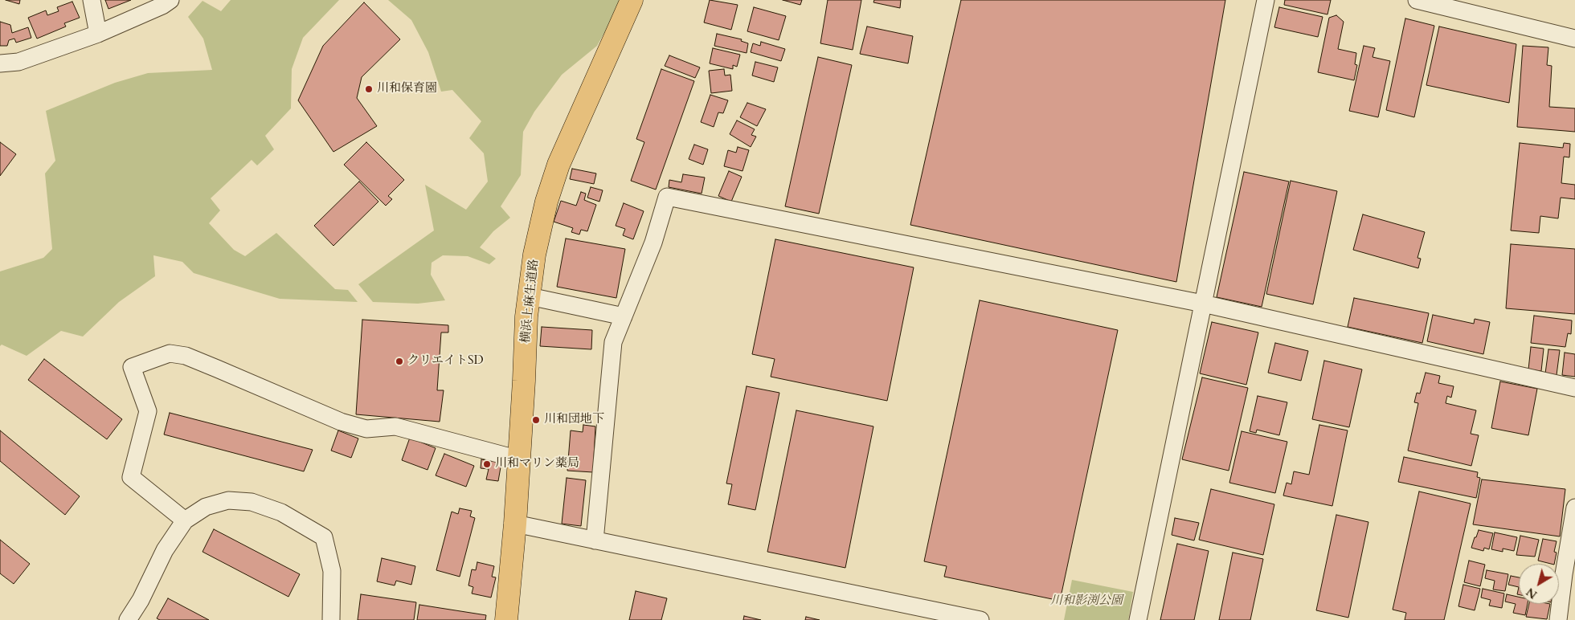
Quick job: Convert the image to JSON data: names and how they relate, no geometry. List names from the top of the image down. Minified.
{"streets":{"main road":["横浜上麻生道路"]},"parks":["川和影渕公園"],"places":["川和保育園","クリエイトSD","川和団地下","川和マリン薬局"],"north":"bottom left"}
